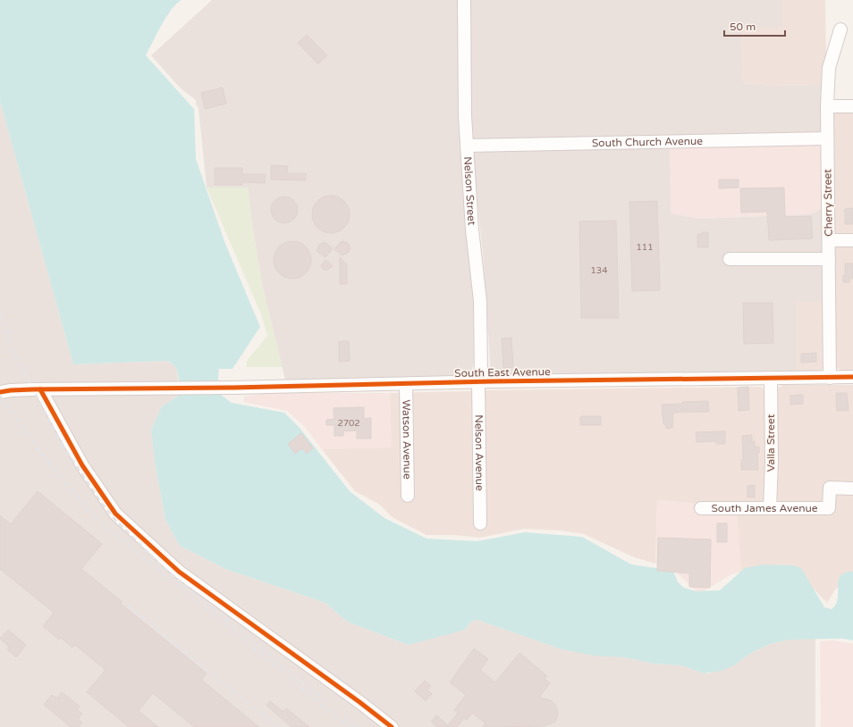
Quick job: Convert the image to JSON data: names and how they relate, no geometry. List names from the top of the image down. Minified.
{"streets":{"street":["South Church Avenue","Nelson Street","Cherry Street","South East Avenue","Watson Avenue","Valla Street","Nelson Avenue","South James Avenue"]},"crossings":[["South Church Avenue","Nelson Street"],["South Church Avenue","Cherry Street"],["Nelson Street","South East Avenue"],["Nelson Street","Nelson Avenue"],["Cherry Street","South East Avenue"],["South East Avenue","Watson Avenue"],["South East Avenue","Valla Street"],["South East Avenue","Nelson Avenue"],["Valla Street","South James Avenue"]],"house_numbers":["111","134","2702"],"scale_bar":"50 m"}
